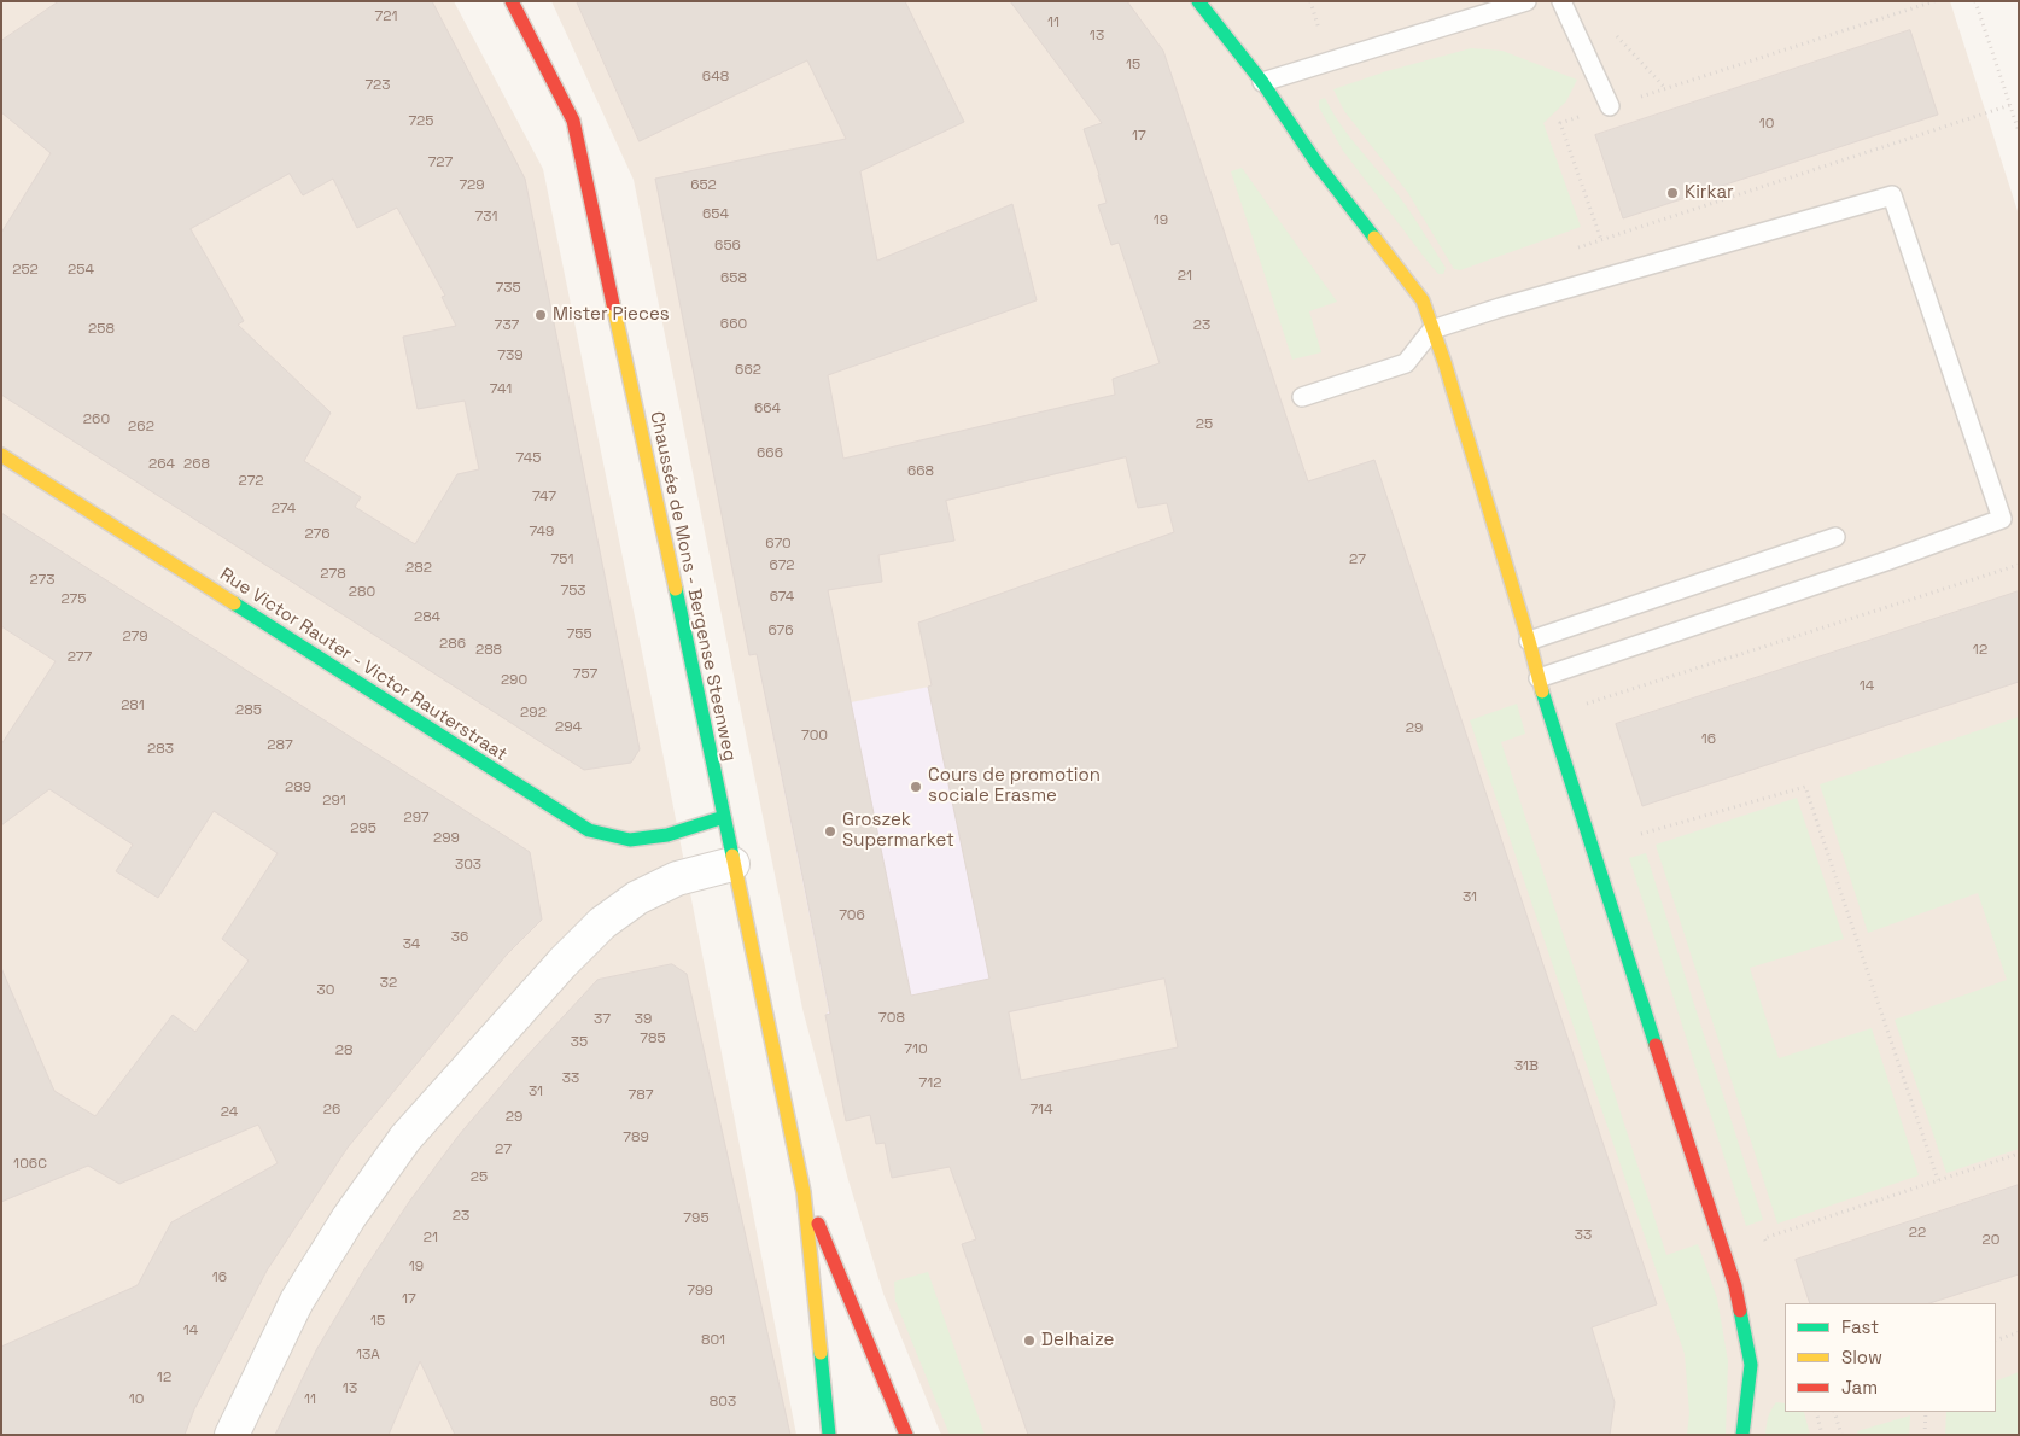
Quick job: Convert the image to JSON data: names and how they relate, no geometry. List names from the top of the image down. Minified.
{"streets":{"street":["Chaussée de Mons - Bergense Steenweg","Rue Victor Rauter - Victor Rauterstraat"]},"crossings":[["Chaussée de Mons - Bergense Steenweg","Rue Victor Rauter - Victor Rauterstraat"]],"places":["Kirkar","Mister Pieces","Cours de promotion sociale Erasme","Groszek Supermarket","Delhaize"],"house_numbers":["721","11","13","15","648","723","725","10","17","727","729","652","654","731","19","656","252","254","21","658","735","660","737","23","258","739","662","741","664","260","25","262","666","745","264","268","668","272","747","274","749","276","670","751","27","672","282","278","273","753","280","674","275","284","676","755","279","286","288","12","277","757","290","14","281","285","292","294","29","700","16","287","283","289","291","297","295","299","303","31","706","36","34","32","30","708","37","39","785","35","710","28","31B","33","712","31","787","26","714","24","29","789","27","106C","25","23","795","22","33","21","20","19","16","799","17","15","14","801","13A","12","13","10","11","803"],"legend":["Fast","Slow","Jam"]}
